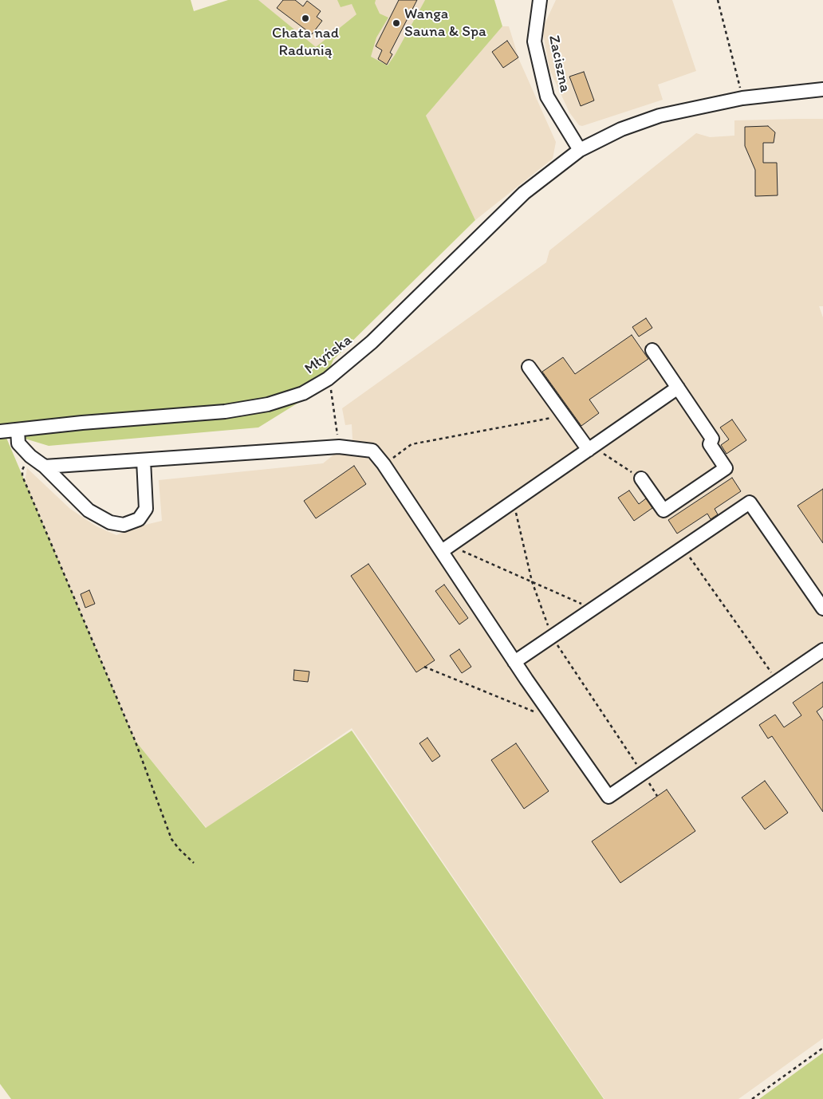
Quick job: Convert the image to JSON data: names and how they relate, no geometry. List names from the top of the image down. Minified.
{"streets":{"street":["Zaciszna","Młyńska"]},"crossings":[["Zaciszna","Młyńska"]],"places":["Chata nad Radunią","Wanga Sauna & Spa"]}
